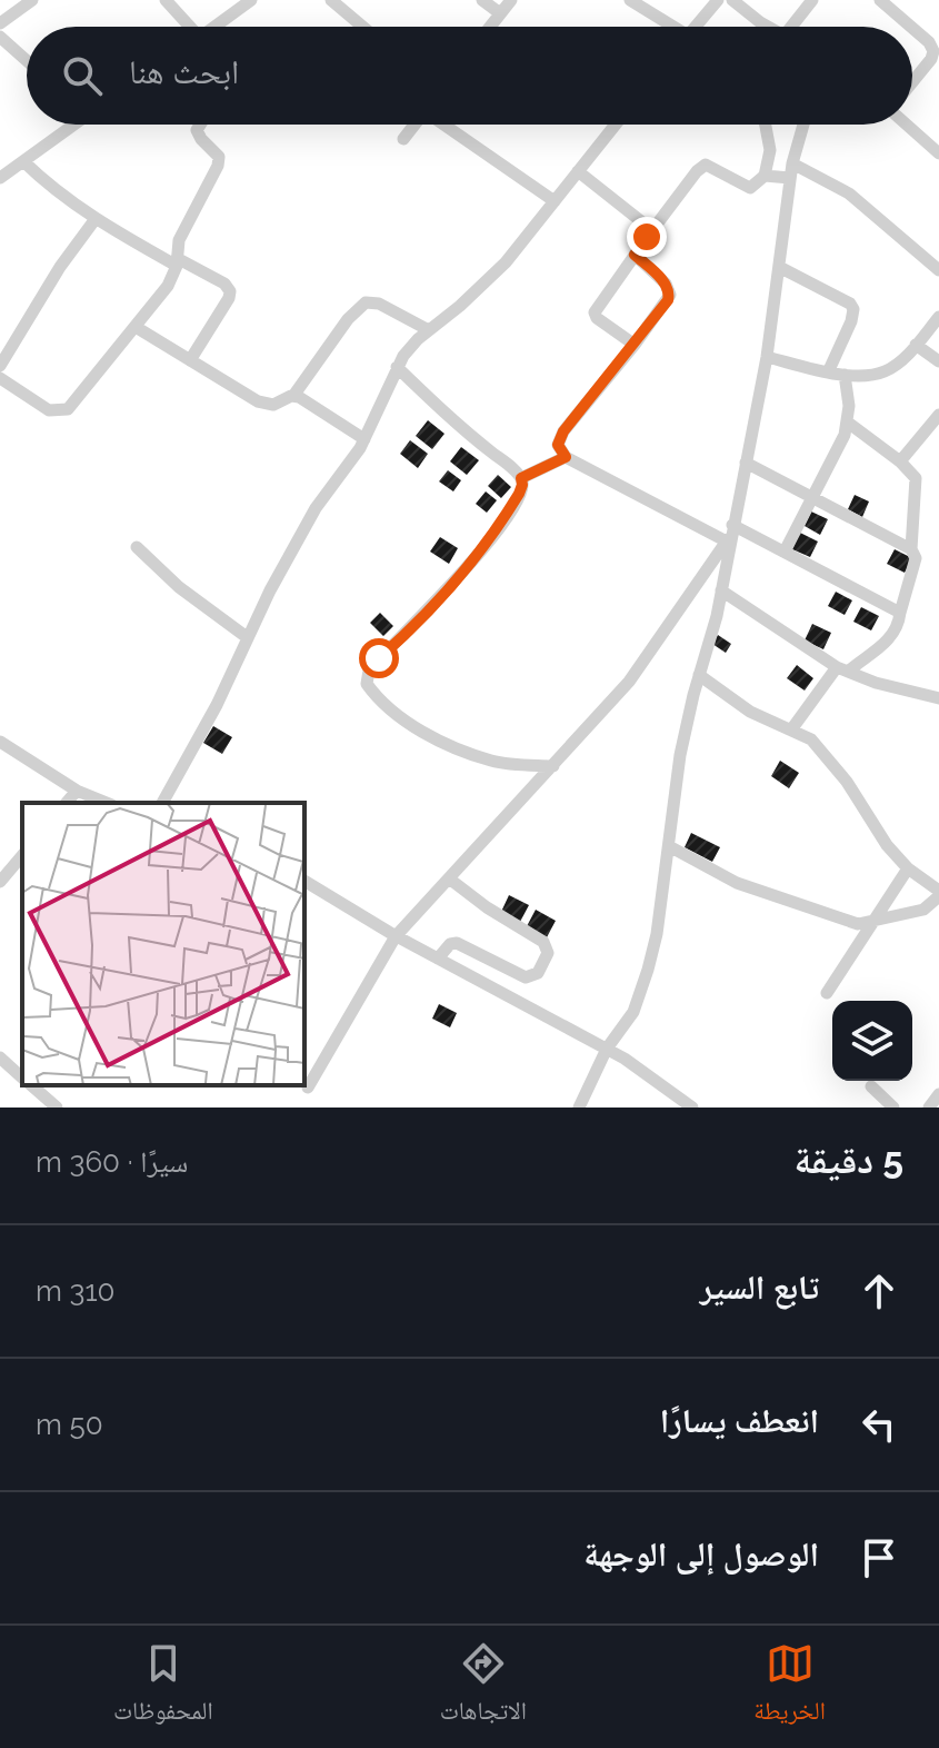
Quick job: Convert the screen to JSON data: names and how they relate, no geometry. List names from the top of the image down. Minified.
{"page":{"search":"ابحث هنا","heading":["5 دقيقة","سيرًا · 360 m"],"list":[["تابع السير","310 m"],["انعطف يسارًا","50 m"],"الوصول إلى الوجهة"],"nav":["الخريطة","الاتجاهات","المحفوظات"]}}
